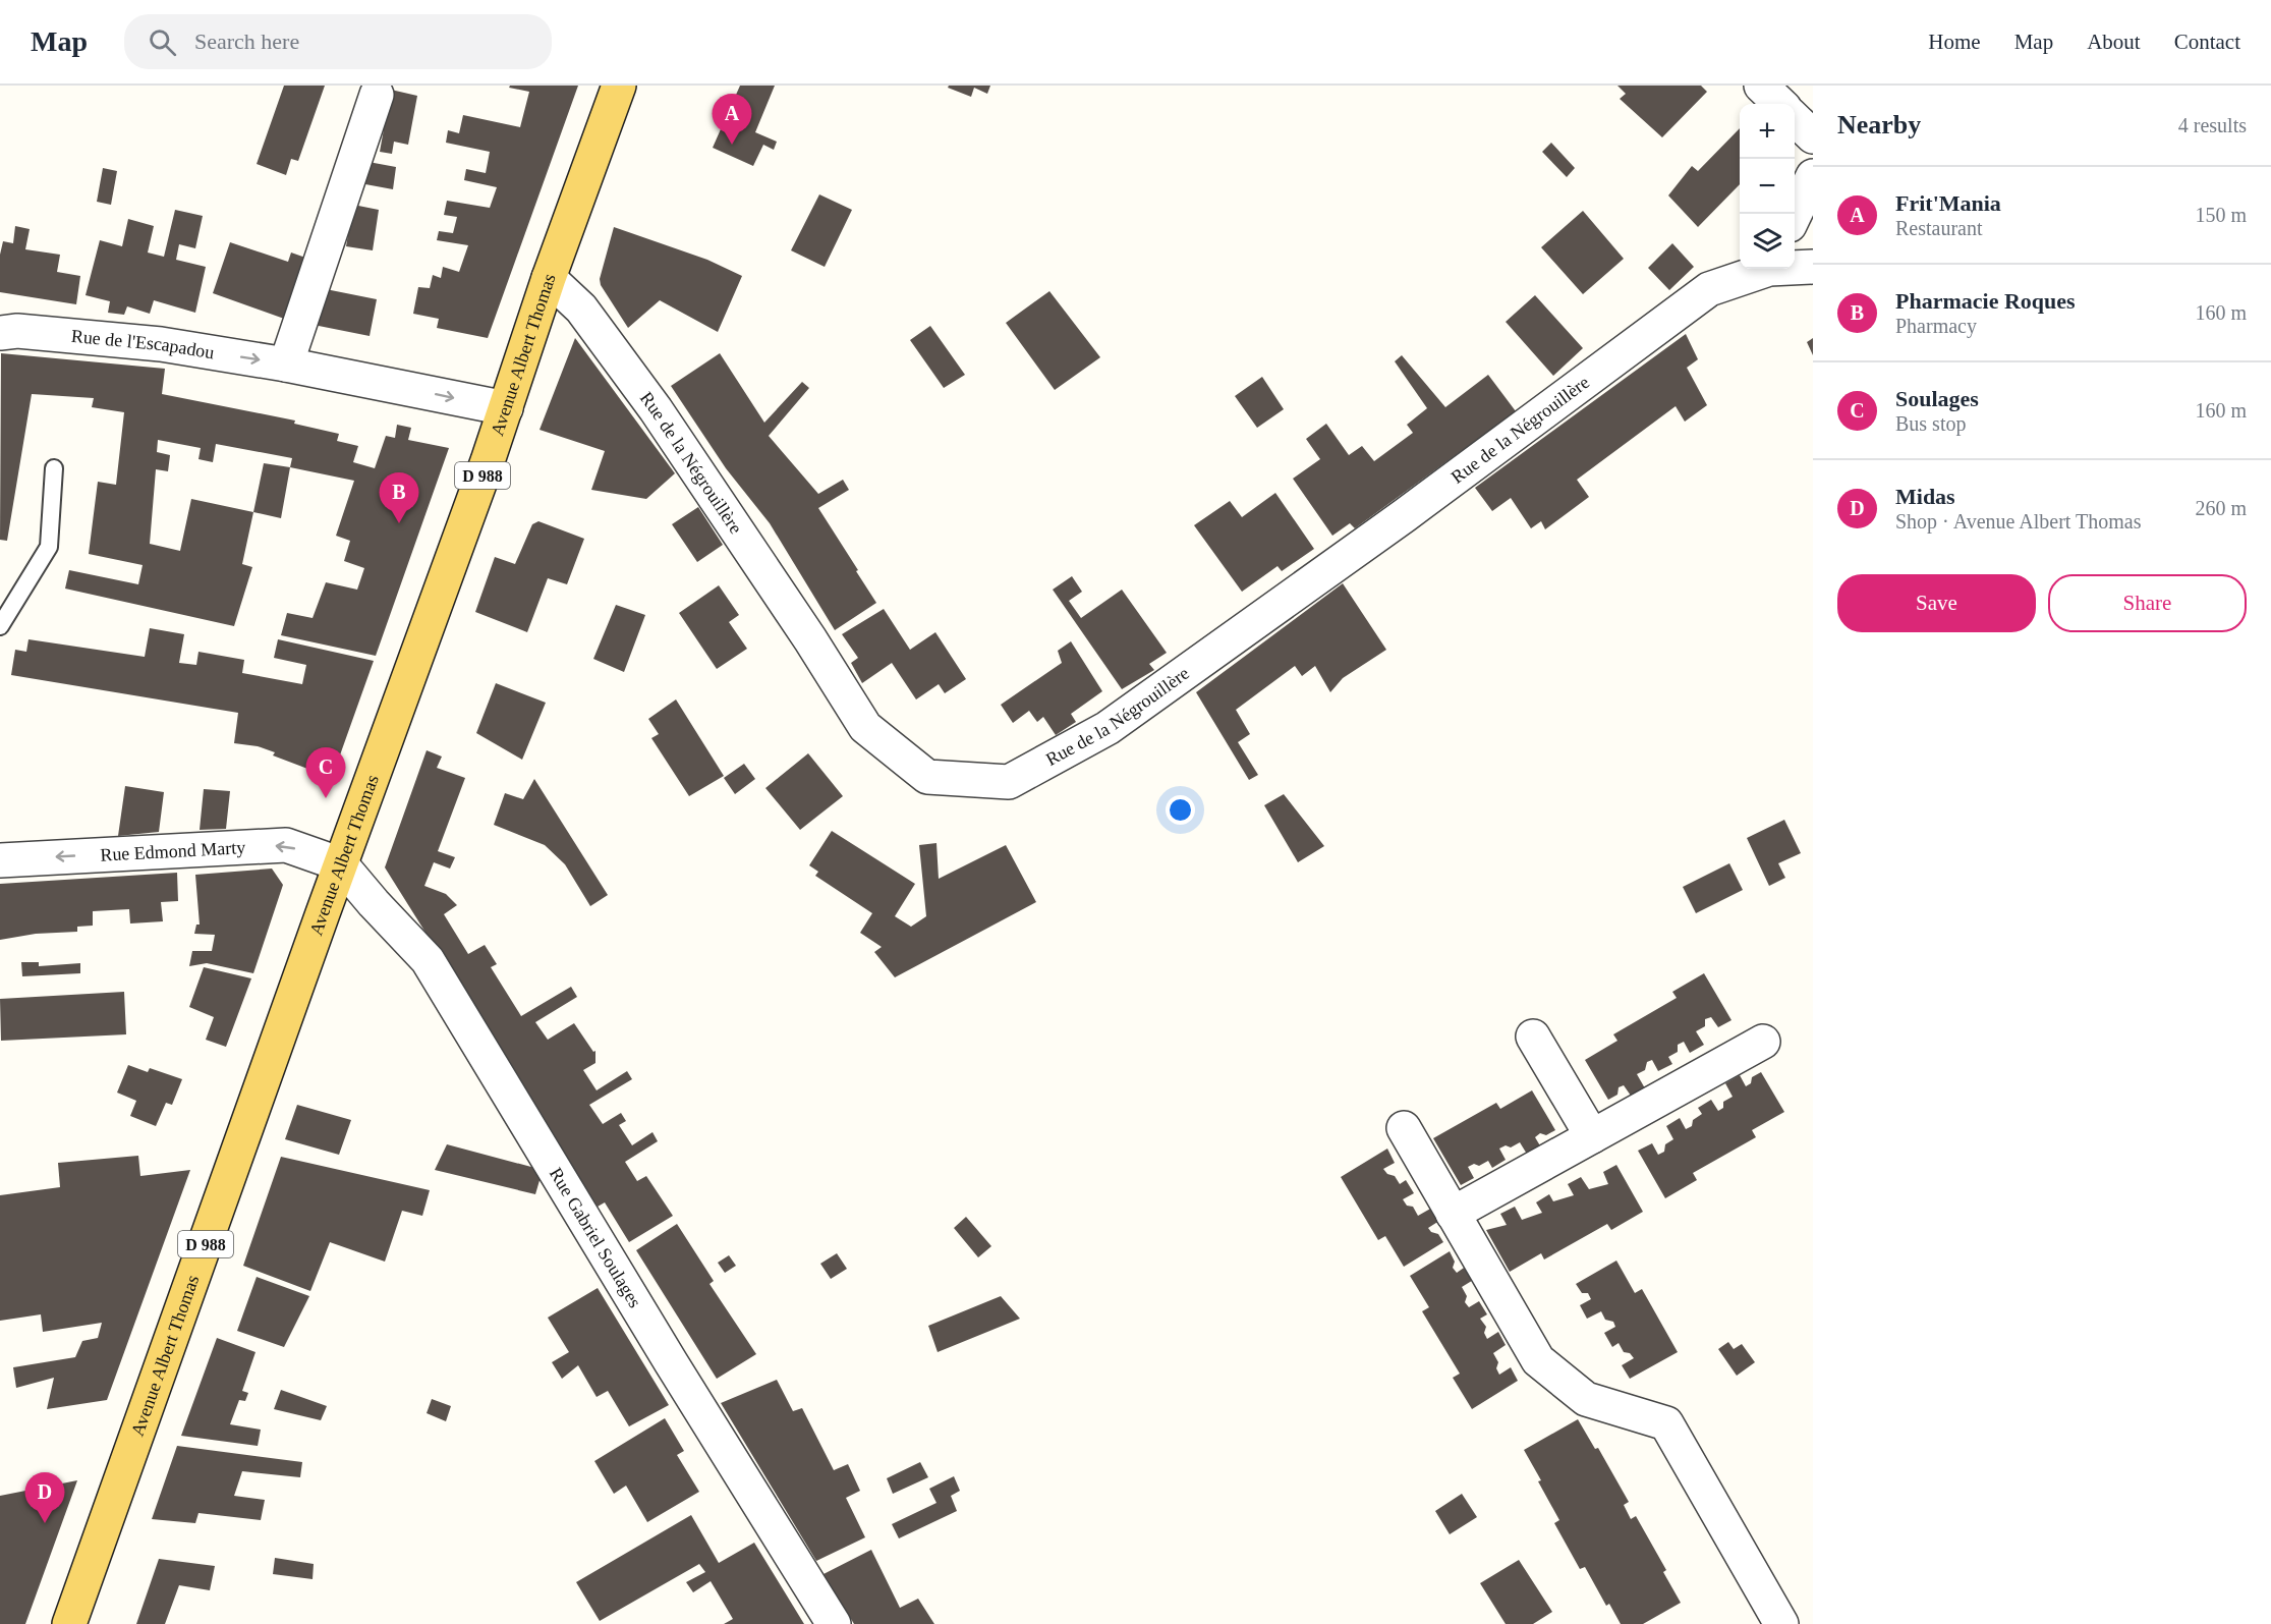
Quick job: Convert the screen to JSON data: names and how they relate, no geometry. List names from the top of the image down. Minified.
{"streets":{"main road":["Avenue Albert Thomas","D 988"],"street":["Rue de l'Escapadou","Rue de la Négrouillère","Rue Edmond Marty","Rue Gabriel Soulages"]},"crossings":[["Rue de l'Escapadou","Avenue Albert Thomas"],["Avenue Albert Thomas","Rue de la Négrouillère"],["Avenue Albert Thomas","Rue Edmond Marty"],["Avenue Albert Thomas","Rue Gabriel Soulages"],["Rue Edmond Marty","Rue Gabriel Soulages"]],"one_way":["Rue de l'Escapadou","Rue Edmond Marty"],"page":{"header":"Map","search":"Search here","nav":["Home","Map","About","Contact"],"heading":["Nearby","4 results"],"pins":["A","B","C","D"],"map_buttons":["+","−"],"list":[{"mark":"A","name":"Frit'Mania","note":"Restaurant","value":"150 m"},{"mark":"B","name":"Pharmacie Roques","note":"Pharmacy","value":"160 m"},{"mark":"C","name":"Soulages","note":"Bus stop","value":"160 m"},{"mark":"D","name":"Midas","note":"Shop · Avenue Albert Thomas","value":"260 m"}],"buttons":["Save","Share"]}}
